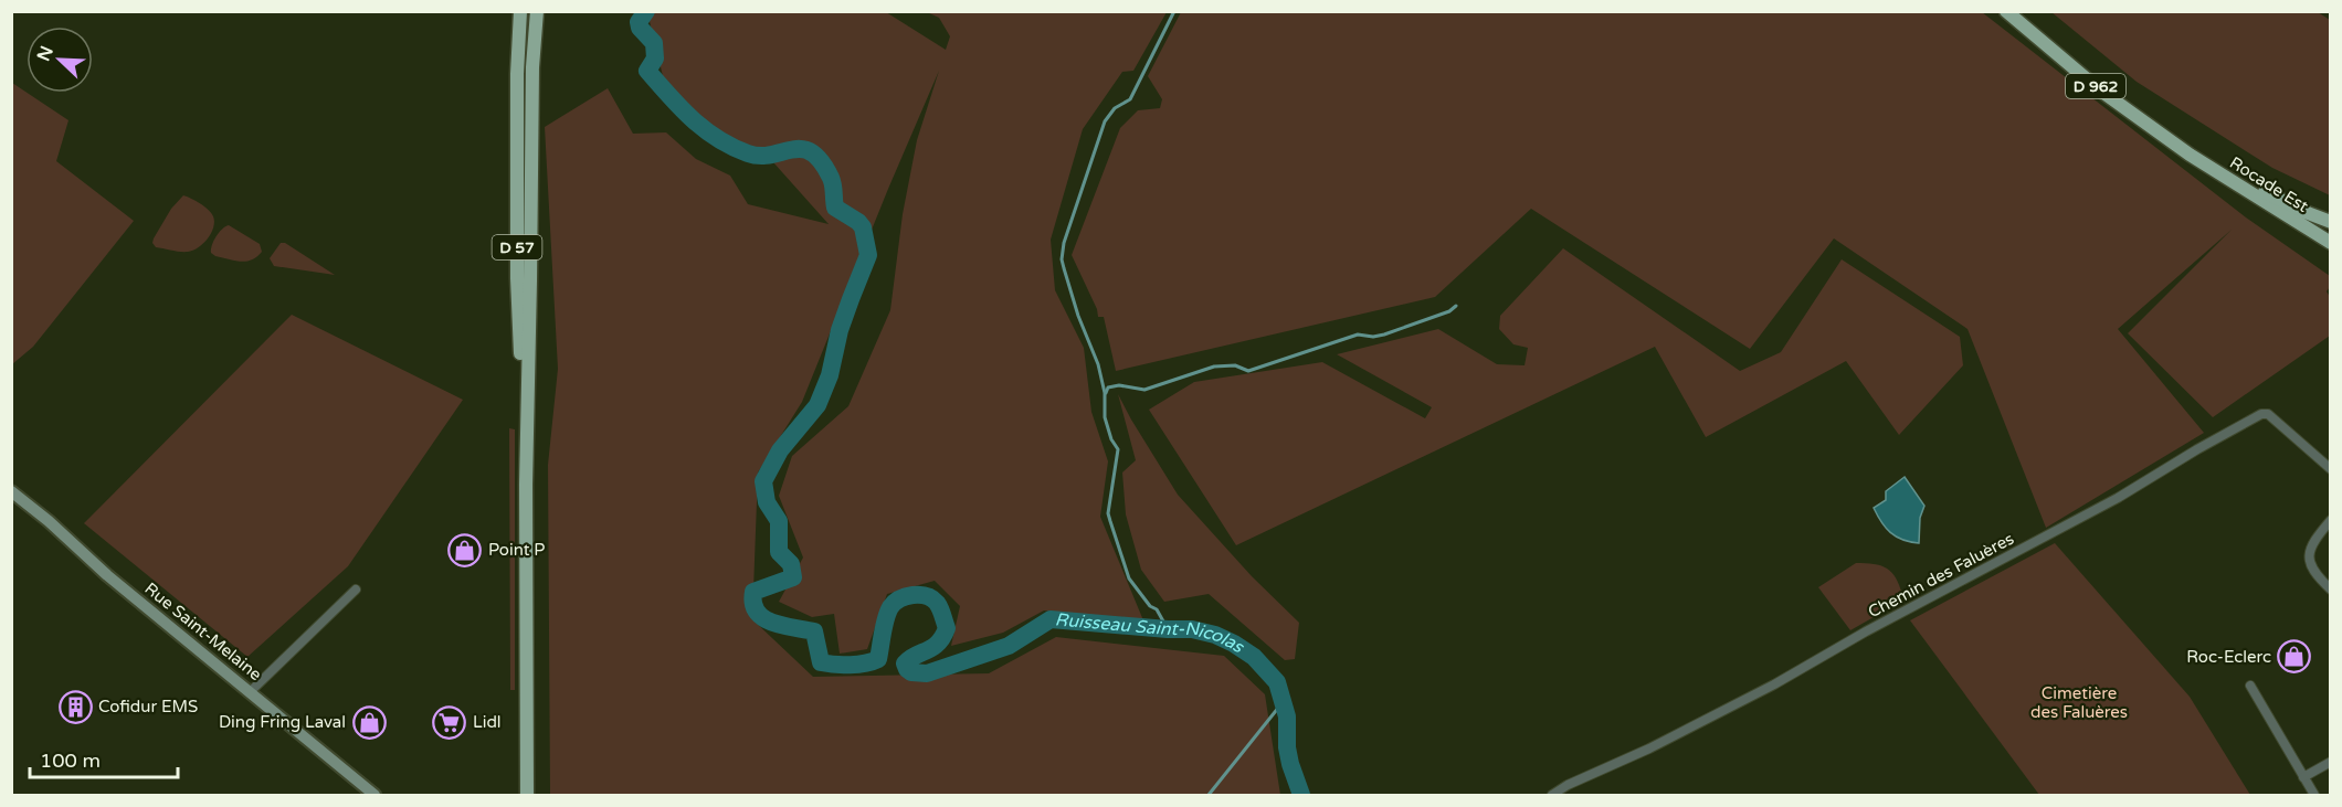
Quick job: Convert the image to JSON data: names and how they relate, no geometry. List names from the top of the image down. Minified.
{"streets":{"main road":["D 962","Rocade Est","D 57","Rue Saint-Melaine"],"street":["Chemin des Faluères"]},"water":["Ruisseau Saint-Nicolas"],"parks":["Cimetière des Faluères"],"places":{"shop":["Point P","Roc-Eclerc","Ding Fring Laval"],"building":["Cofidur EMS"],"supermarket":["Lidl"]},"scale_bar":"100 m","north":"top left"}
